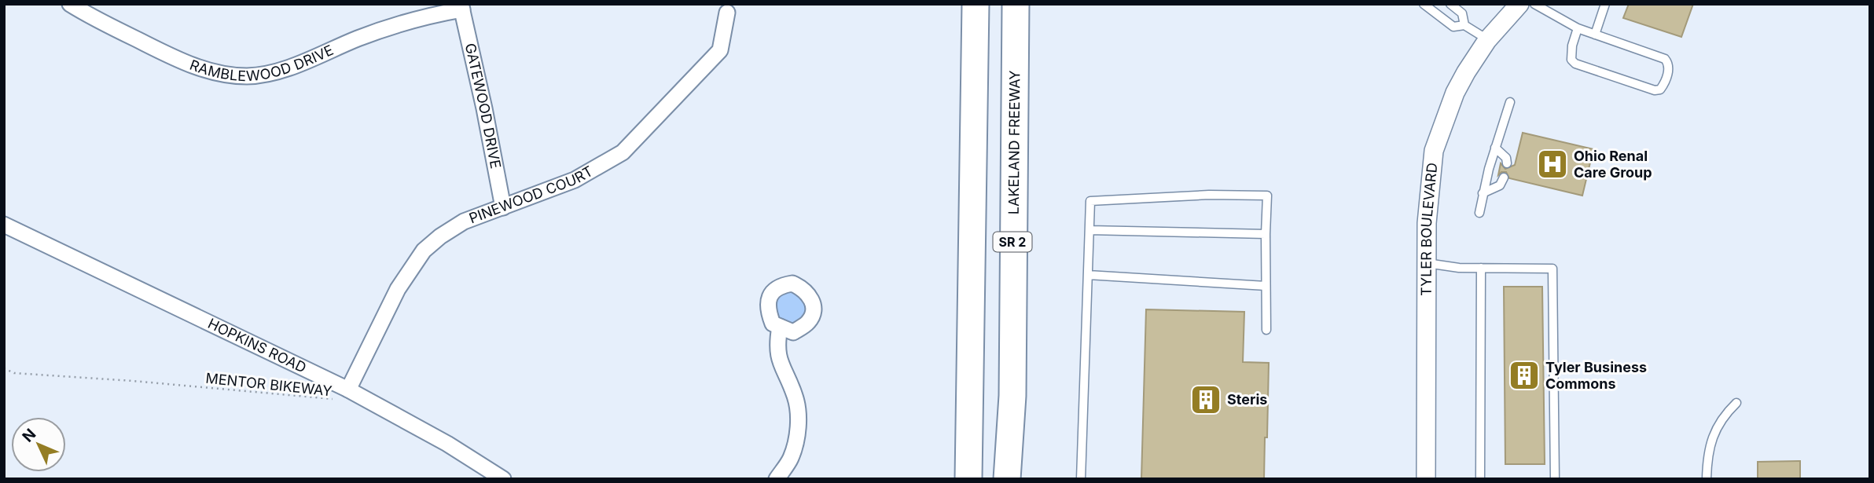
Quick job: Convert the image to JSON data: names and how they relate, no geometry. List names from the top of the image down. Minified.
{"streets":{"highway":["LAKELAND FREEWAY","SR 2"],"street":["RAMBLEWOOD DRIVE","GATEWOOD DRIVE","PINEWOOD COURT","TYLER BOULEVARD","HOPKINS ROAD"],"path":["MENTOR BIKEWAY"]},"crossings":[["RAMBLEWOOD DRIVE","GATEWOOD DRIVE"],["GATEWOOD DRIVE","PINEWOOD COURT"],["PINEWOOD COURT","HOPKINS ROAD"]],"places":{"hospital":["Ohio Renal Care Group"],"building":["Tyler Business Commons","Steris"]},"north":"top left"}
